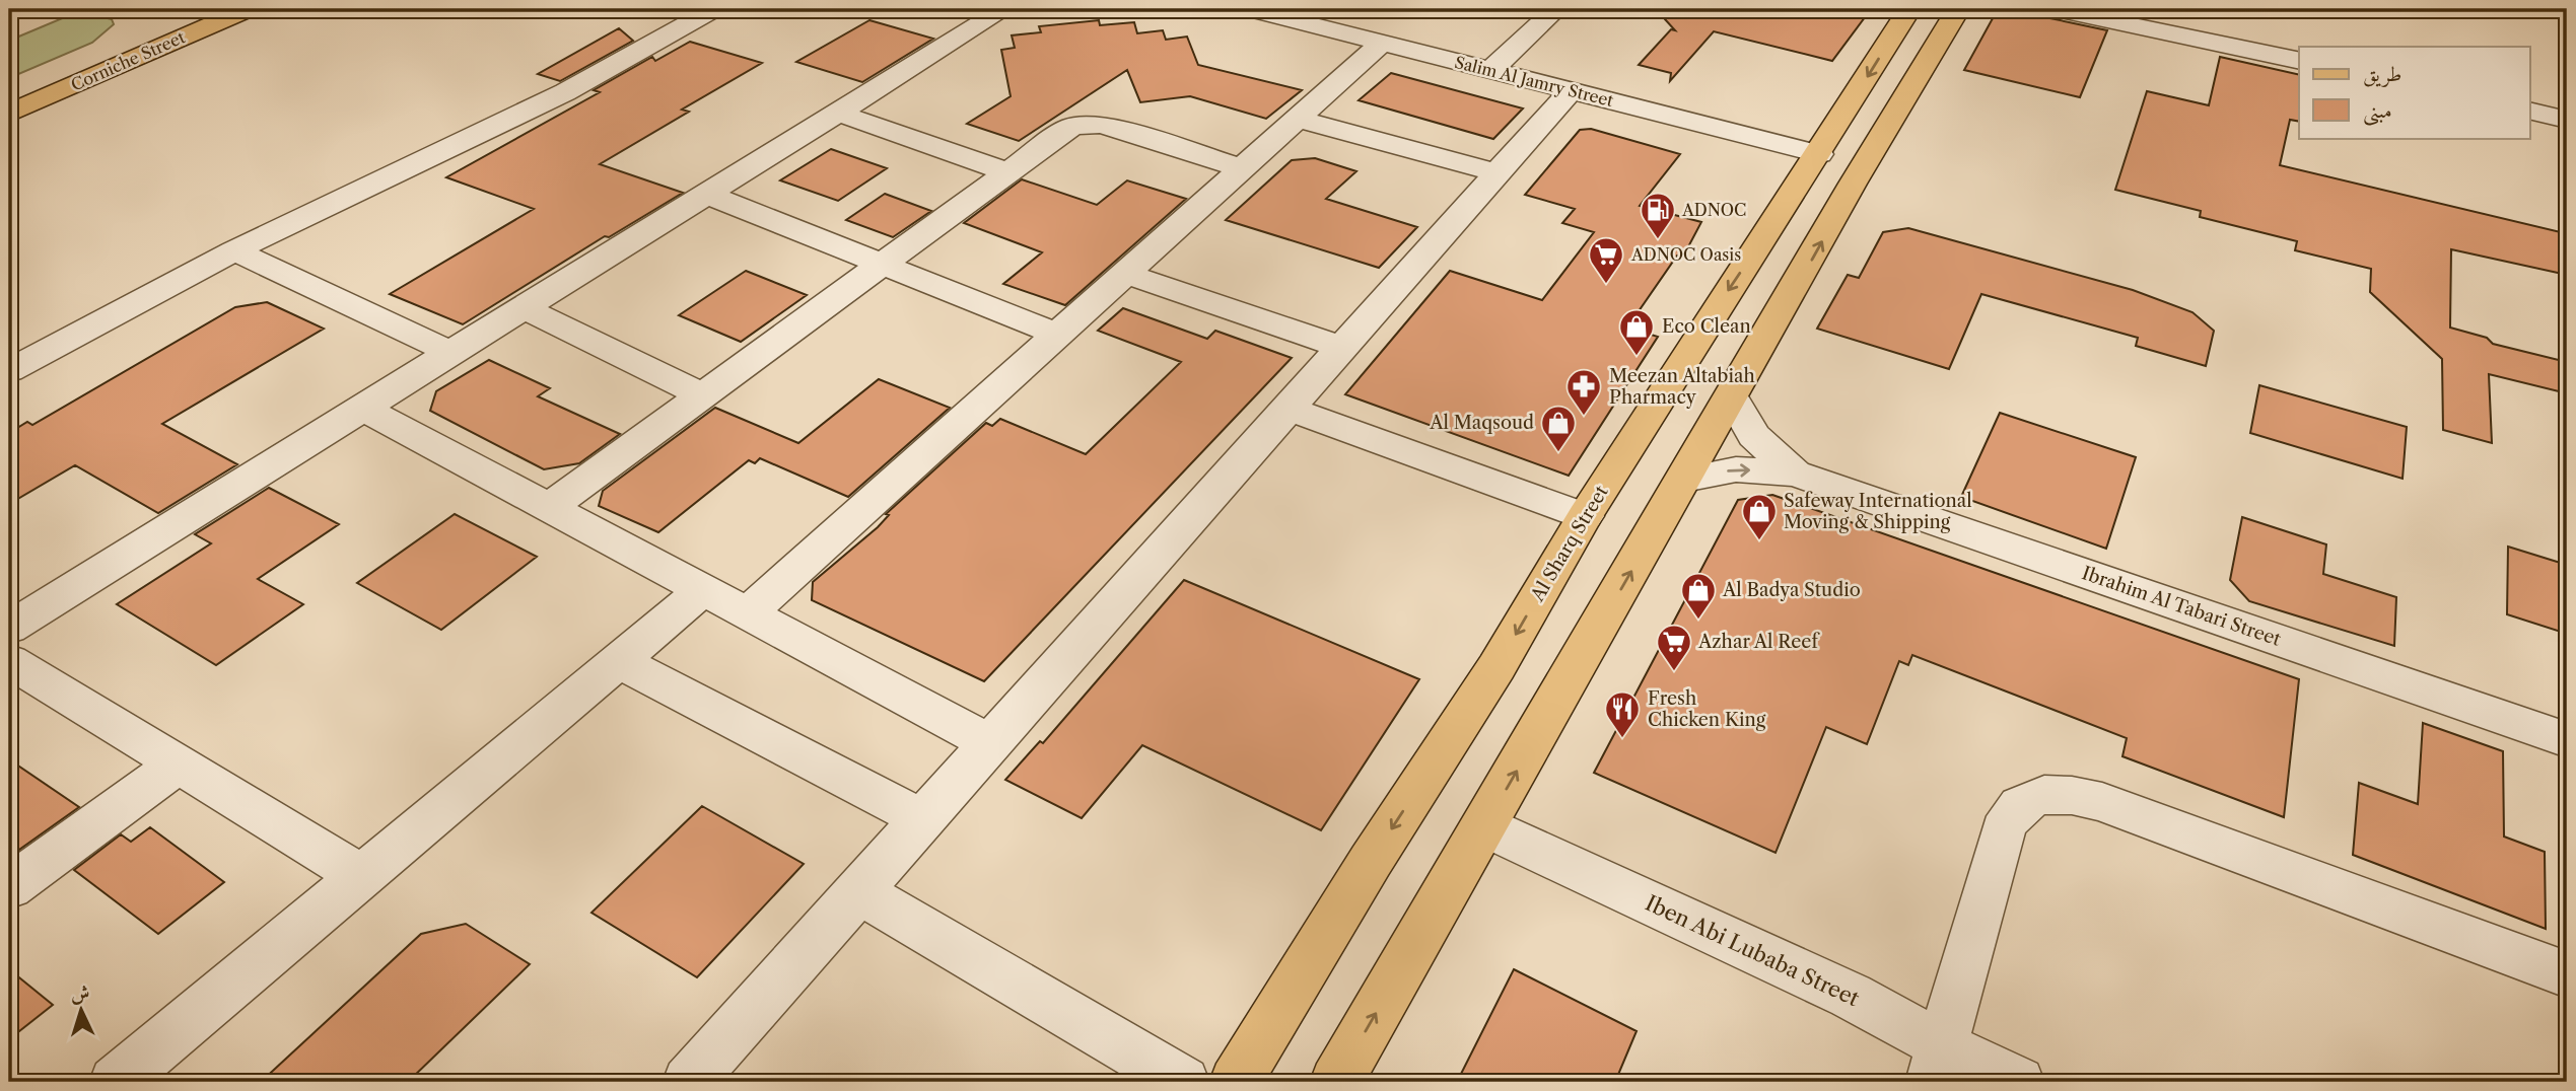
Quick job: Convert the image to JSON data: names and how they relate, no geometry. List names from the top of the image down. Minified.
{"streets":{"main road":["Corniche Street","Al Sharq Street"],"street":["Salim Al Jamry Street","Ibrahim Al Tabari Street","Iben Abi Lubaba Street"]},"crossings":[["Salim Al Jamry Street","Al Sharq Street"]],"places":{"fuel station":["ADNOC"],"supermarket":["ADNOC Oasis","Azhar Al Reef"],"shop":["Eco Clean","Al Maqsoud","Safeway International Moving & Shipping","Al Badya Studio"],"pharmacy":["Meezan Altabiah Pharmacy"],"restaurant":["Fresh Chicken King"]},"legend":["طريق","مبنى"],"north":"top"}
